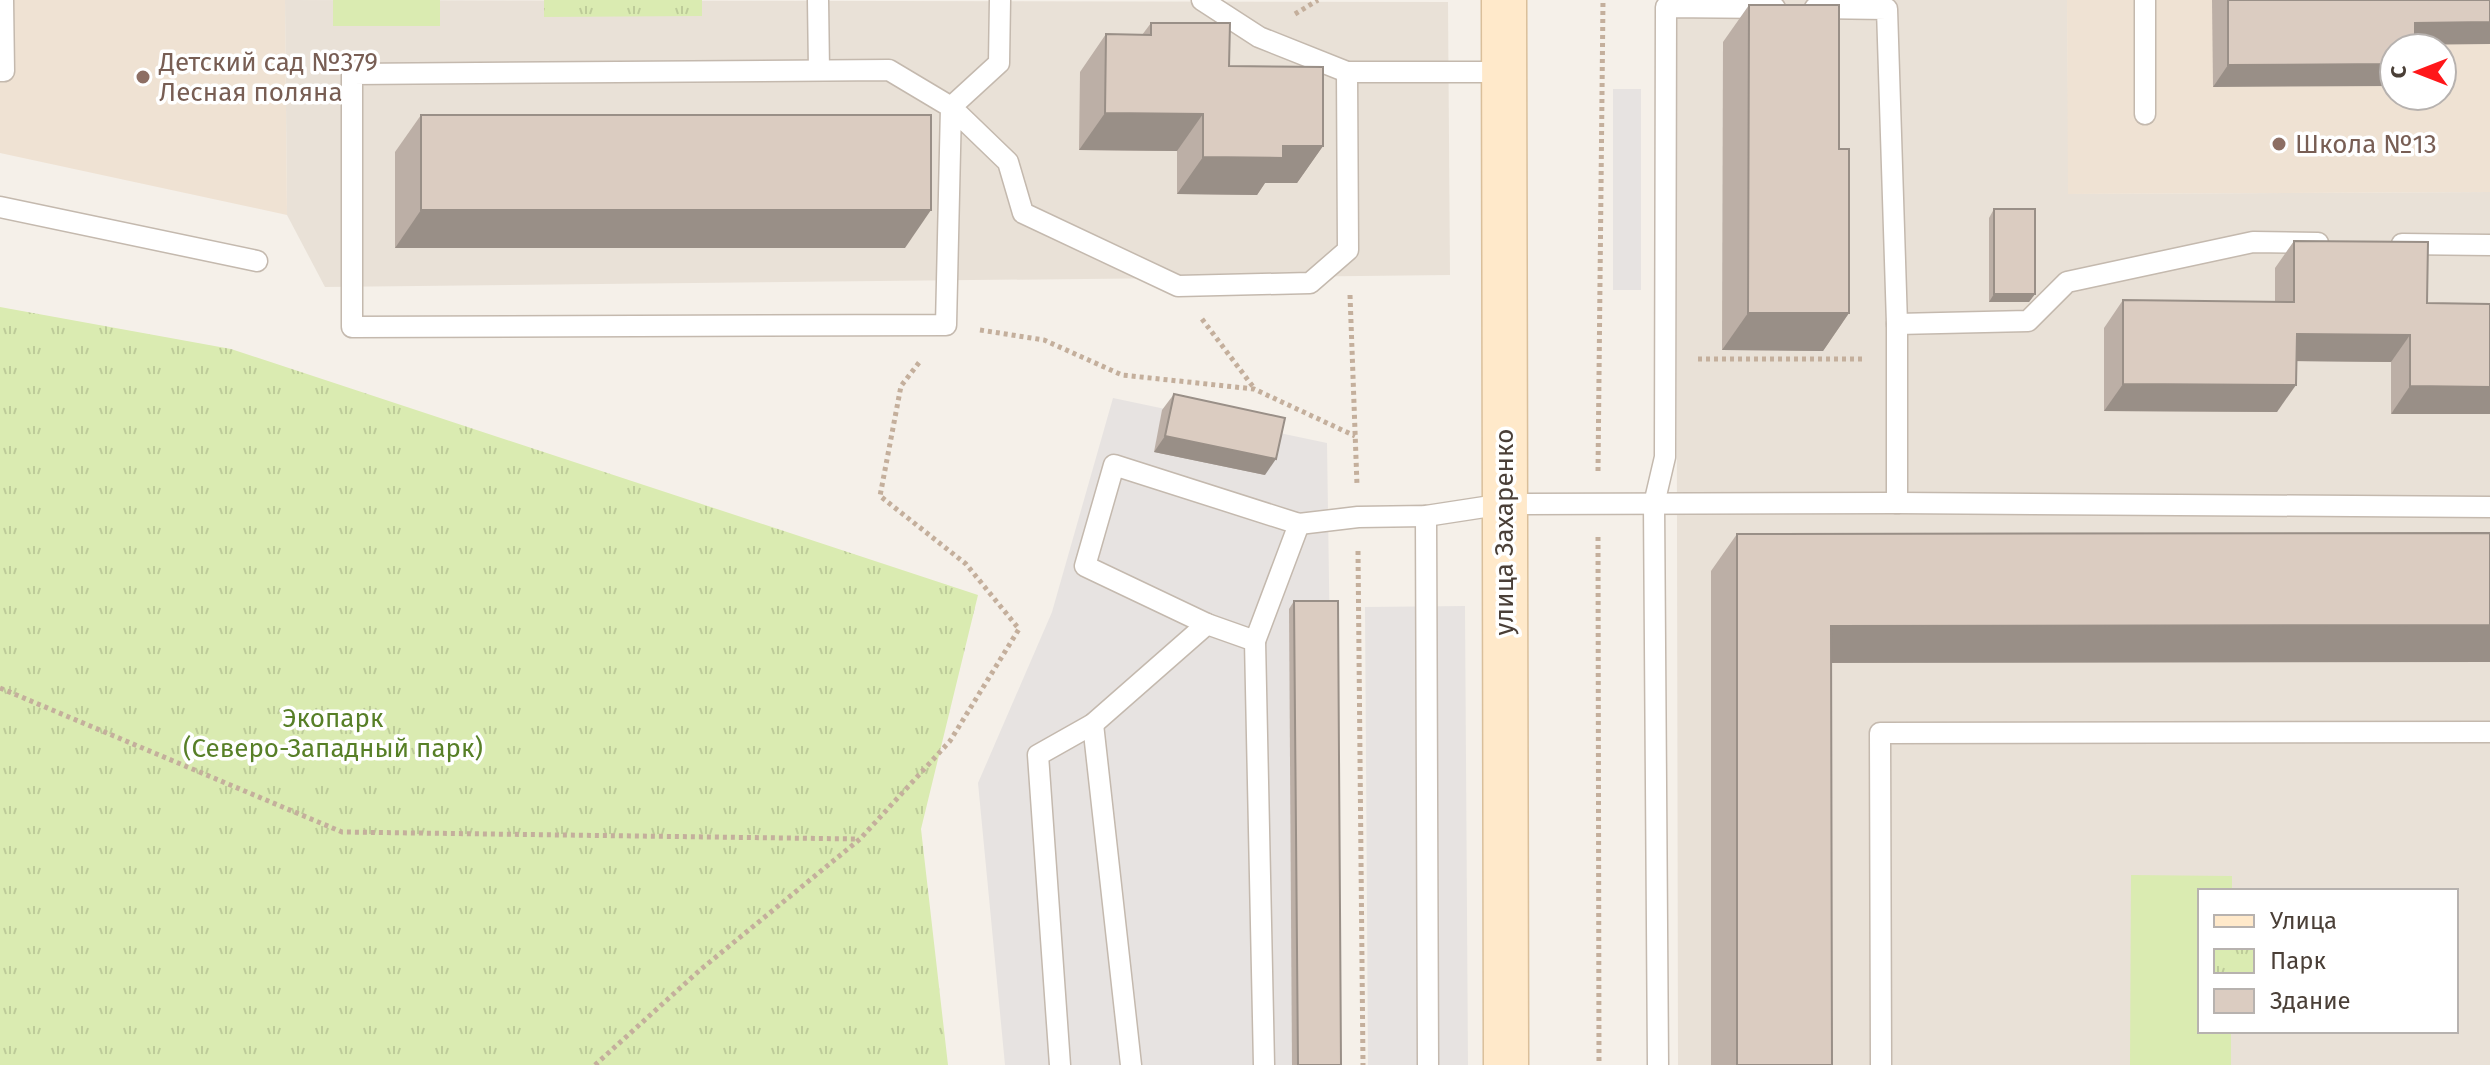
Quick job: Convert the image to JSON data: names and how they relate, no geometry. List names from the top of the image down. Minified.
{"streets":{"street":["улица Захаренко"]},"parks":["Экопарк (Северо-Западный парк)"],"places":["Детский сад №379 Лесная поляна","Школа №13"],"legend":["Улица","Парк","Здание"],"north":"left"}
